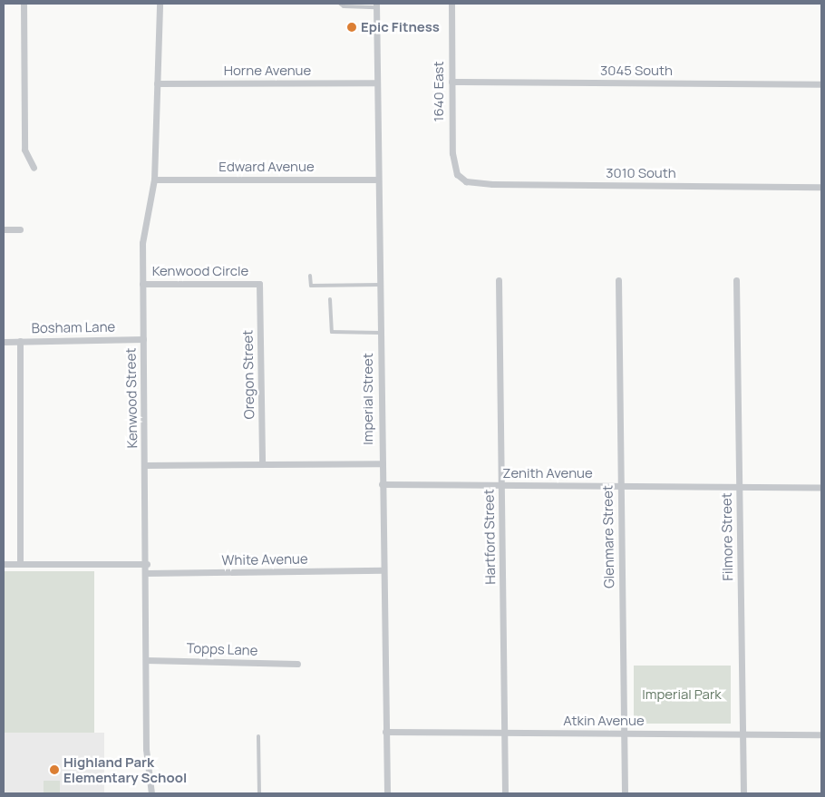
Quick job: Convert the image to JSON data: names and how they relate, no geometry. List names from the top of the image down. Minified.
{"streets":{"street":["Horne Avenue","3045 South","1640 East","Edward Avenue","3010 South","Kenwood Circle","Bosham Lane","Oregon Street","Kenwood Street","Imperial Street","Zenith Avenue","Hartford Street","Glenmare Street","Filmore Street","White Avenue","Topps Lane","Atkin Avenue"]},"crossings":[["Horne Avenue","Kenwood Street"],["Horne Avenue","Imperial Street"],["3045 South","1640 East"],["1640 East","3010 South"],["Edward Avenue","Kenwood Street"],["Edward Avenue","Imperial Street"],["Kenwood Circle","Oregon Street"],["Kenwood Circle","Kenwood Street"],["Bosham Lane","Kenwood Street"],["Kenwood Street","White Avenue"],["Kenwood Street","Topps Lane"],["Imperial Street","Zenith Avenue"],["Imperial Street","White Avenue"],["Imperial Street","Atkin Avenue"],["Zenith Avenue","Hartford Street"],["Zenith Avenue","Glenmare Street"],["Zenith Avenue","Filmore Street"],["Hartford Street","Atkin Avenue"],["Glenmare Street","Atkin Avenue"],["Filmore Street","Atkin Avenue"]],"parks":["Imperial Park"],"places":["Epic Fitness","Highland Park Elementary School"]}
